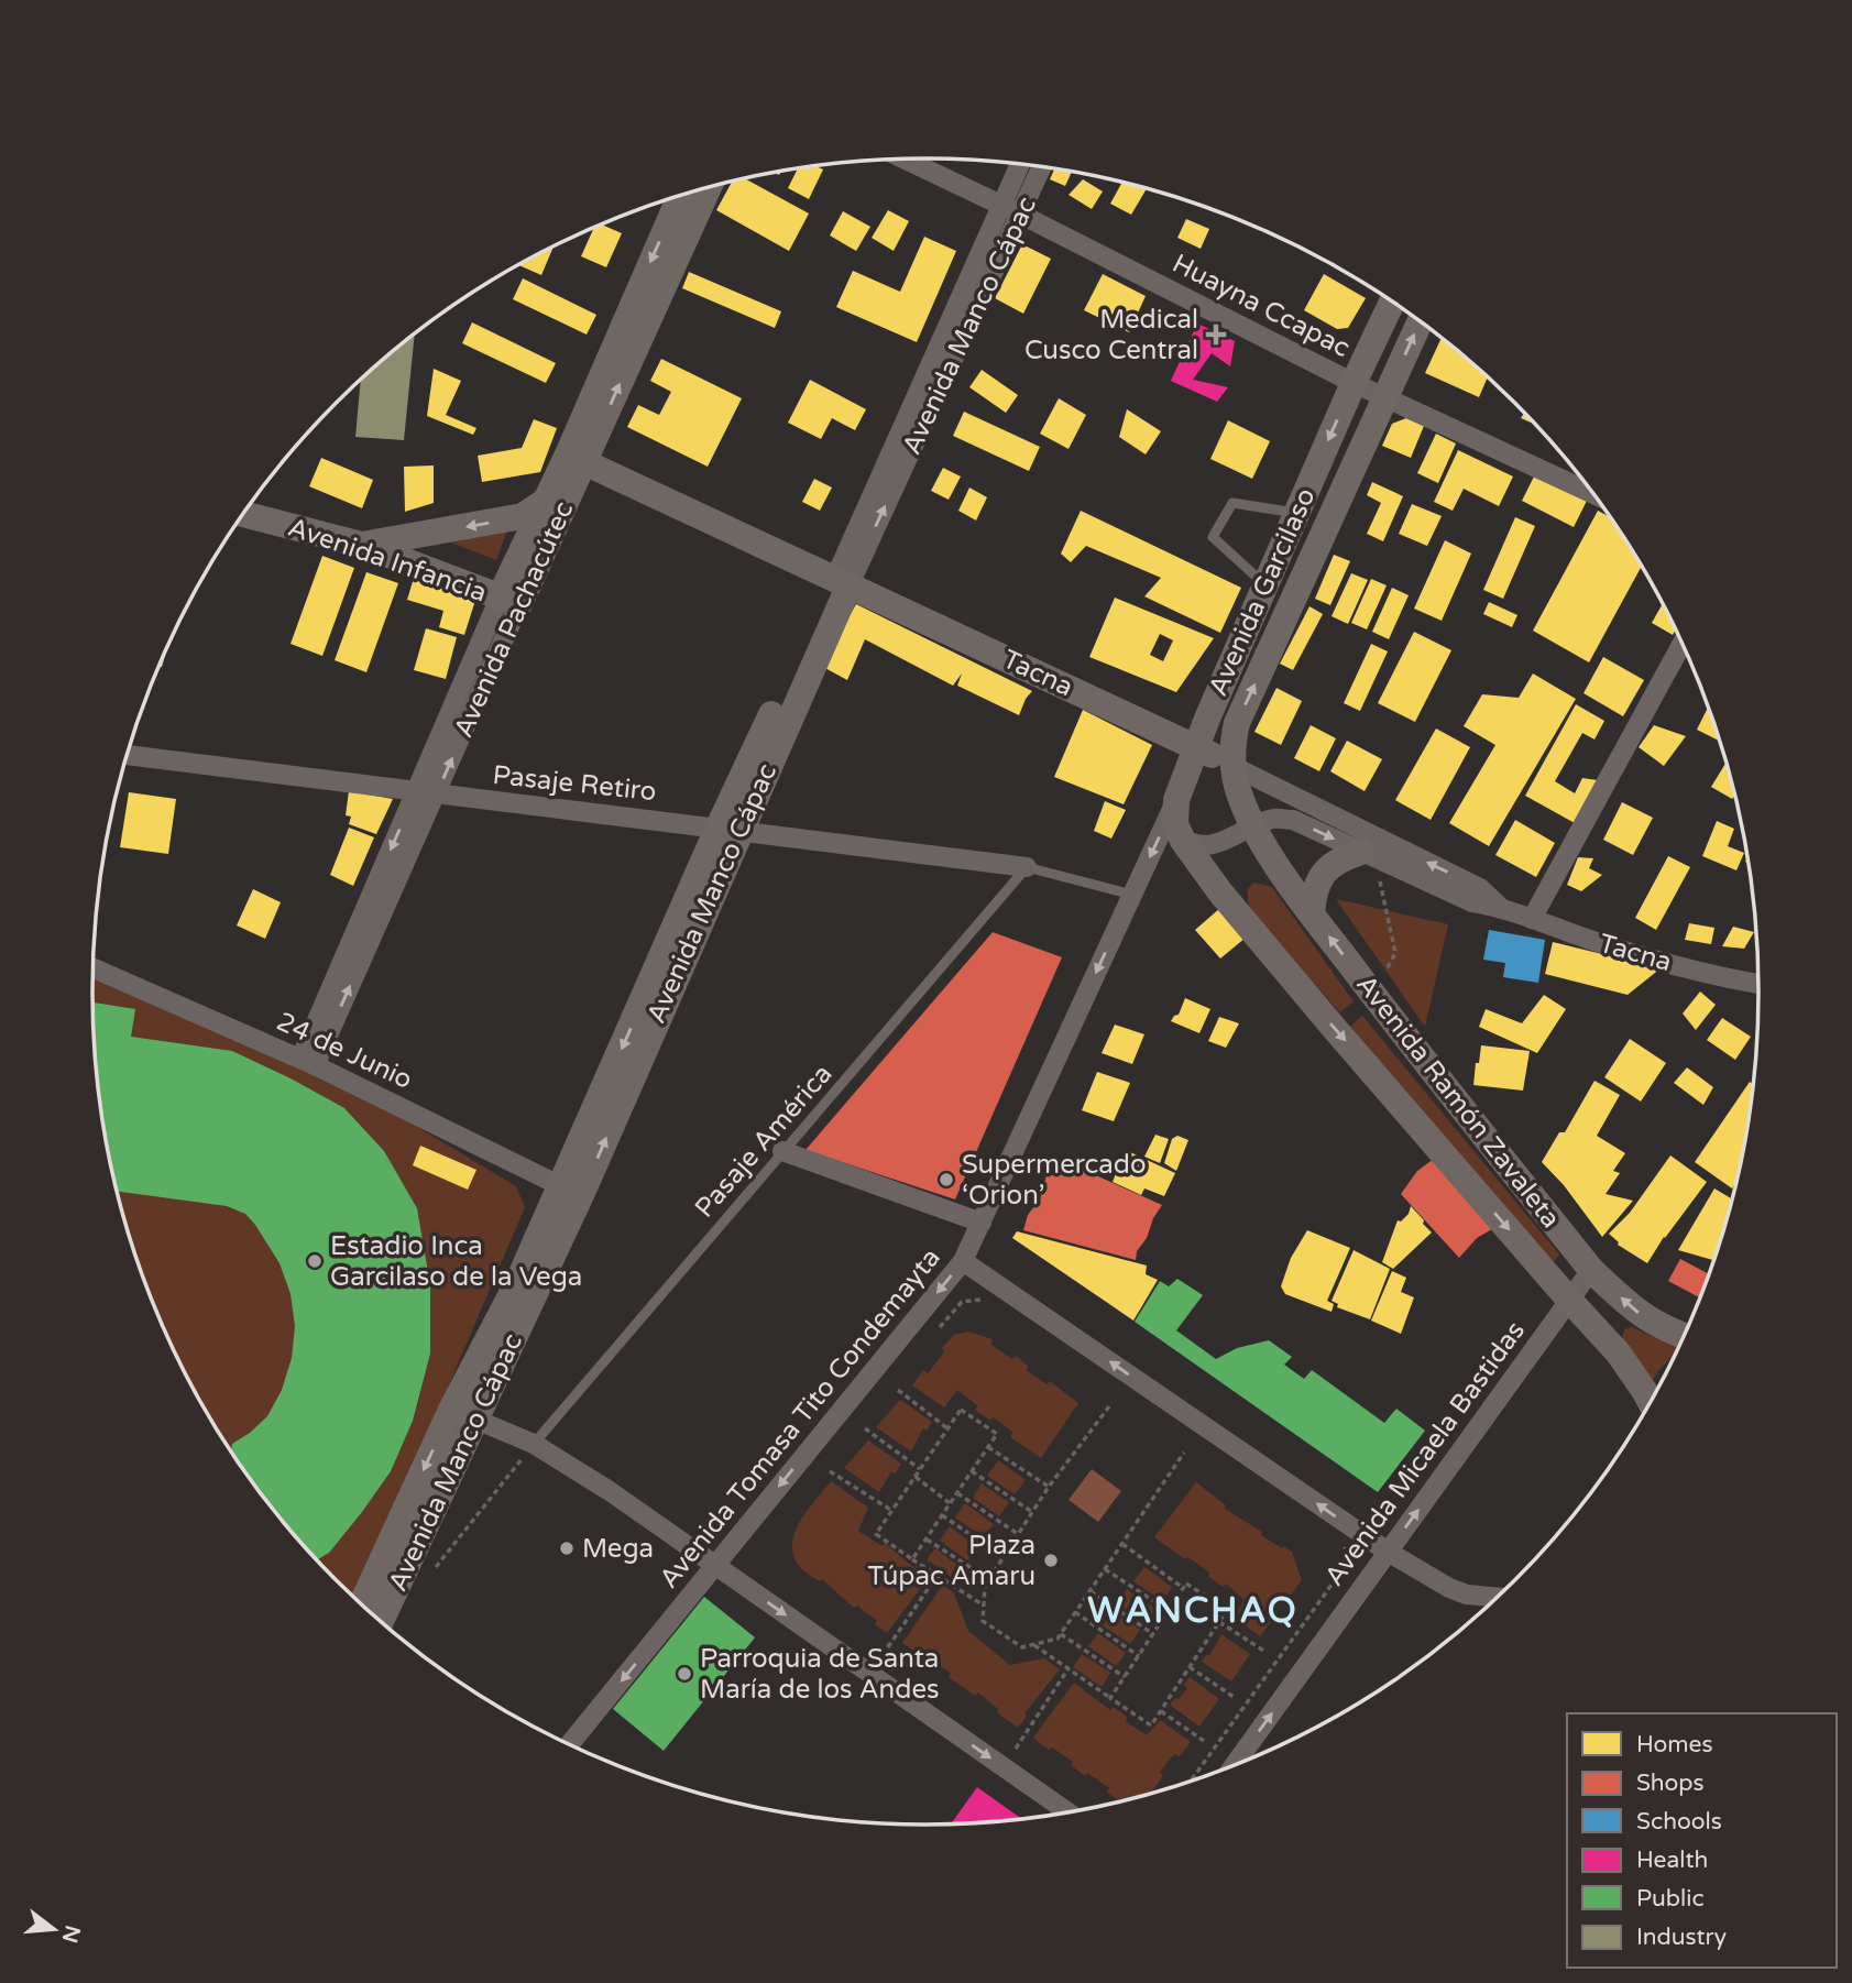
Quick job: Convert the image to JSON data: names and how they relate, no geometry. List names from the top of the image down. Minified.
{"streets":{"main road":["Avenida Manco Cápac","Avenida Infancia","Avenida Garcilaso","Avenida Pachacútec","Tacna","Avenida Ramón Zavaleta"],"street":["Huayna Ccapac","Pasaje Retiro","24 de Junio","Avenida Tomasa Tito Condemayta","Avenida Micaela Bastidas"],"lane":["Pasaje América"]},"crossings":[["Huayna Ccapac","Avenida Manco Cápac"],["Huayna Ccapac","Avenida Garcilaso"],["Avenida Manco Cápac","Tacna"],["Avenida Manco Cápac","Pasaje Retiro"],["Avenida Manco Cápac","24 de Junio"],["Avenida Infancia","Avenida Pachacútec"],["Avenida Garcilaso","Tacna"],["Avenida Garcilaso","Avenida Ramón Zavaleta"],["Avenida Garcilaso","Avenida Tomasa Tito Condemayta"],["Avenida Pachacútec","Tacna"],["Avenida Pachacútec","Pasaje Retiro"],["Avenida Pachacútec","24 de Junio"],["Tacna","Avenida Ramón Zavaleta"],["Pasaje Retiro","Pasaje América"],["Avenida Ramón Zavaleta","Avenida Micaela Bastidas"]],"one_way":["Avenida Tomasa Tito Condemayta","Avenida Micaela Bastidas"],"districts":["WANCHAQ"],"places":{"health":["Medical Cusco Central"],"other":["Supermercado ‘Orion’","Estadio Inca Garcilaso de la Vega","Mega","Plaza Túpac Amaru","Parroquia de Santa María de los Andes"]},"legend":["Homes","Shops","Schools","Health","Public","Industry"],"north":"right"}
